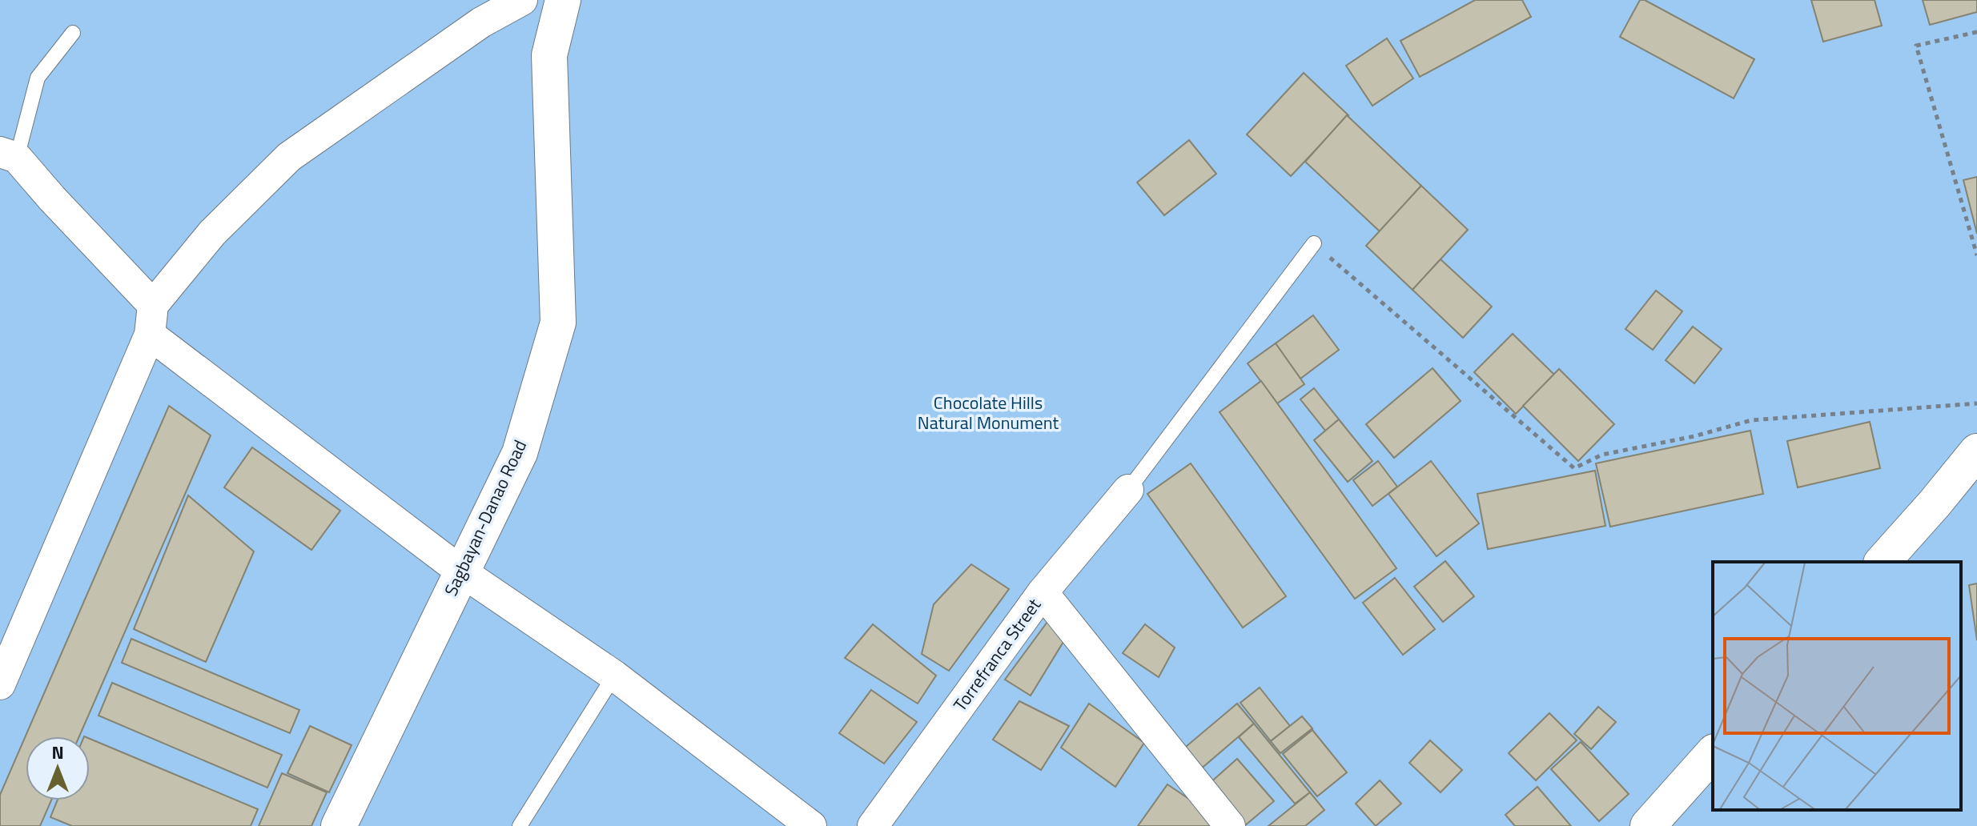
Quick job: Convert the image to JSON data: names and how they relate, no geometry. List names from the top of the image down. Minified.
{"streets":{"main road":["Sagbayan-Danao Road"],"street":["Torrefranca Street"]},"parks":["Chocolate Hills Natural Monument"],"north":"top"}
